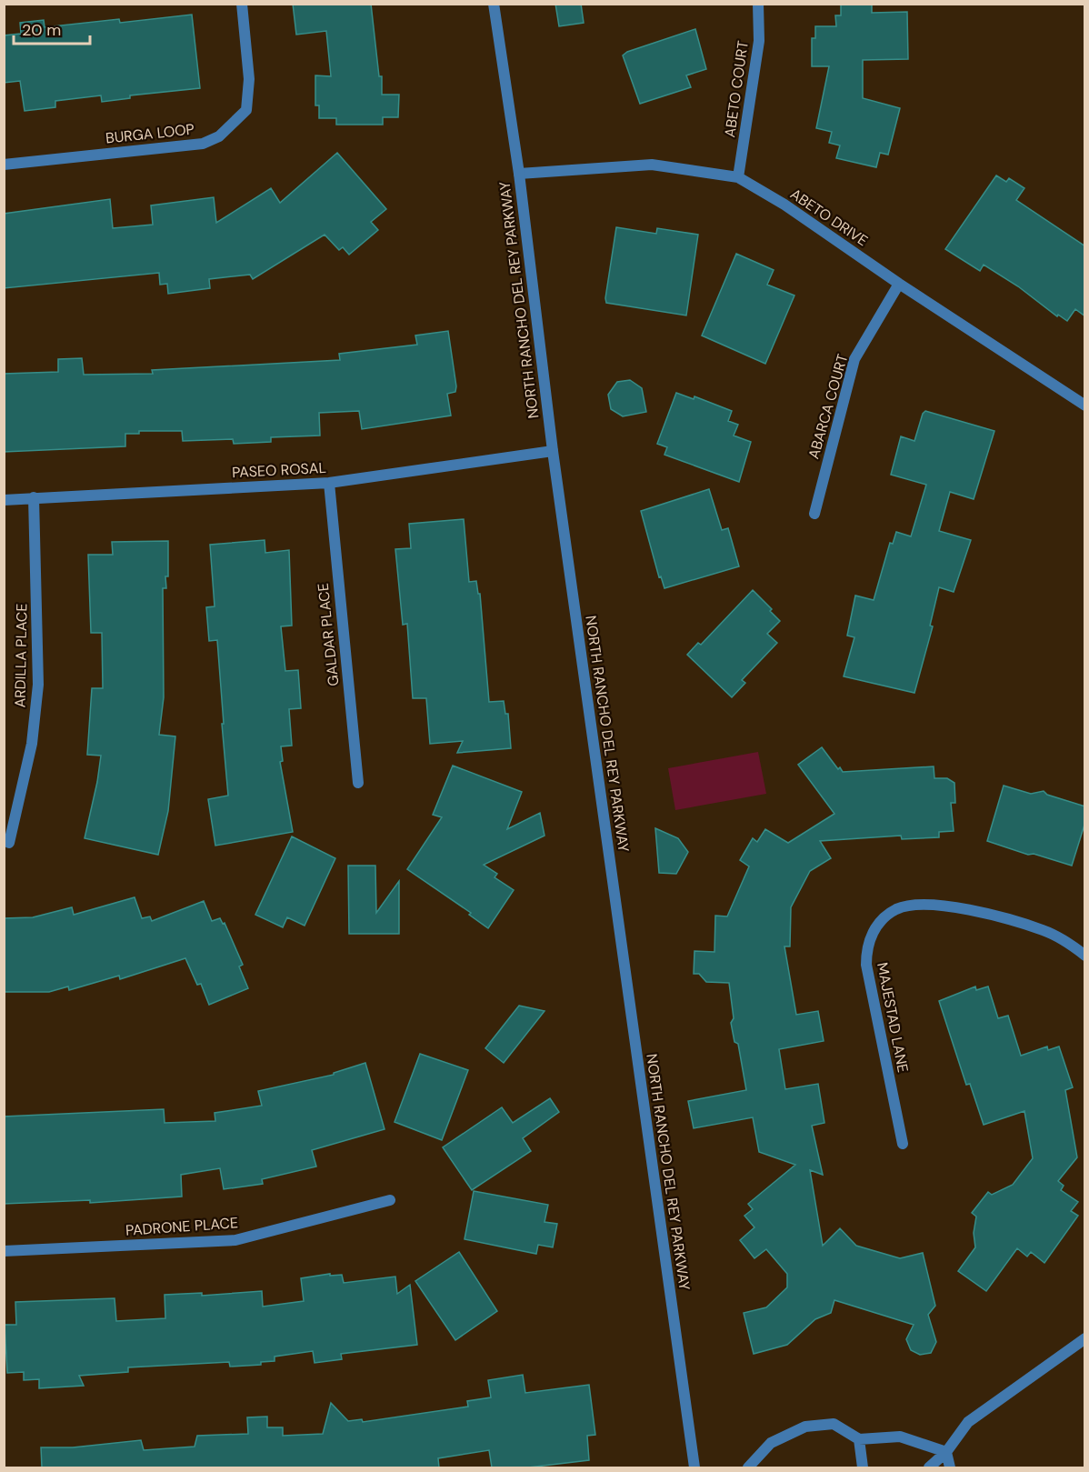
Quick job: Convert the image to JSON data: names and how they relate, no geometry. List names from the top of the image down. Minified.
{"streets":{"street":["ABETO COURT","BURGA LOOP","ABETO DRIVE","NORTH RANCHO DEL REY PARKWAY","ABARCA COURT","PASEO ROSAL","GALDAR PLACE","ARDILLA PLACE","MAJESTAD LANE","PADRONE PLACE"]},"crossings":[["ABETO COURT","ABETO DRIVE"],["ABETO DRIVE","NORTH RANCHO DEL REY PARKWAY"],["ABETO DRIVE","ABARCA COURT"],["NORTH RANCHO DEL REY PARKWAY","PASEO ROSAL"],["PASEO ROSAL","GALDAR PLACE"],["PASEO ROSAL","ARDILLA PLACE"]],"scale_bar":"20 m"}
